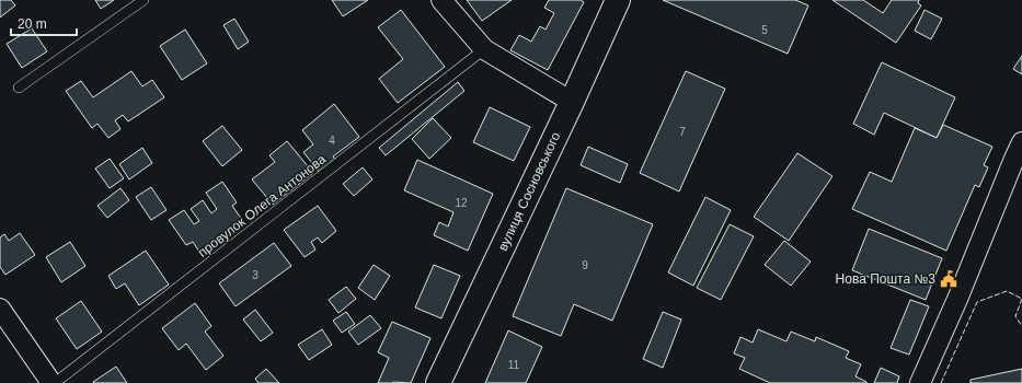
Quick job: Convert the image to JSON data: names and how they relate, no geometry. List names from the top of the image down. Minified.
{"streets":{"street":["вулиця Сосновського"],"lane":["провулок Олега Антонова"]},"places":{"public building":["Нова Пошта №3"]},"house_numbers":["5","7","4","12","9","3","11"],"scale_bar":"20 m"}
